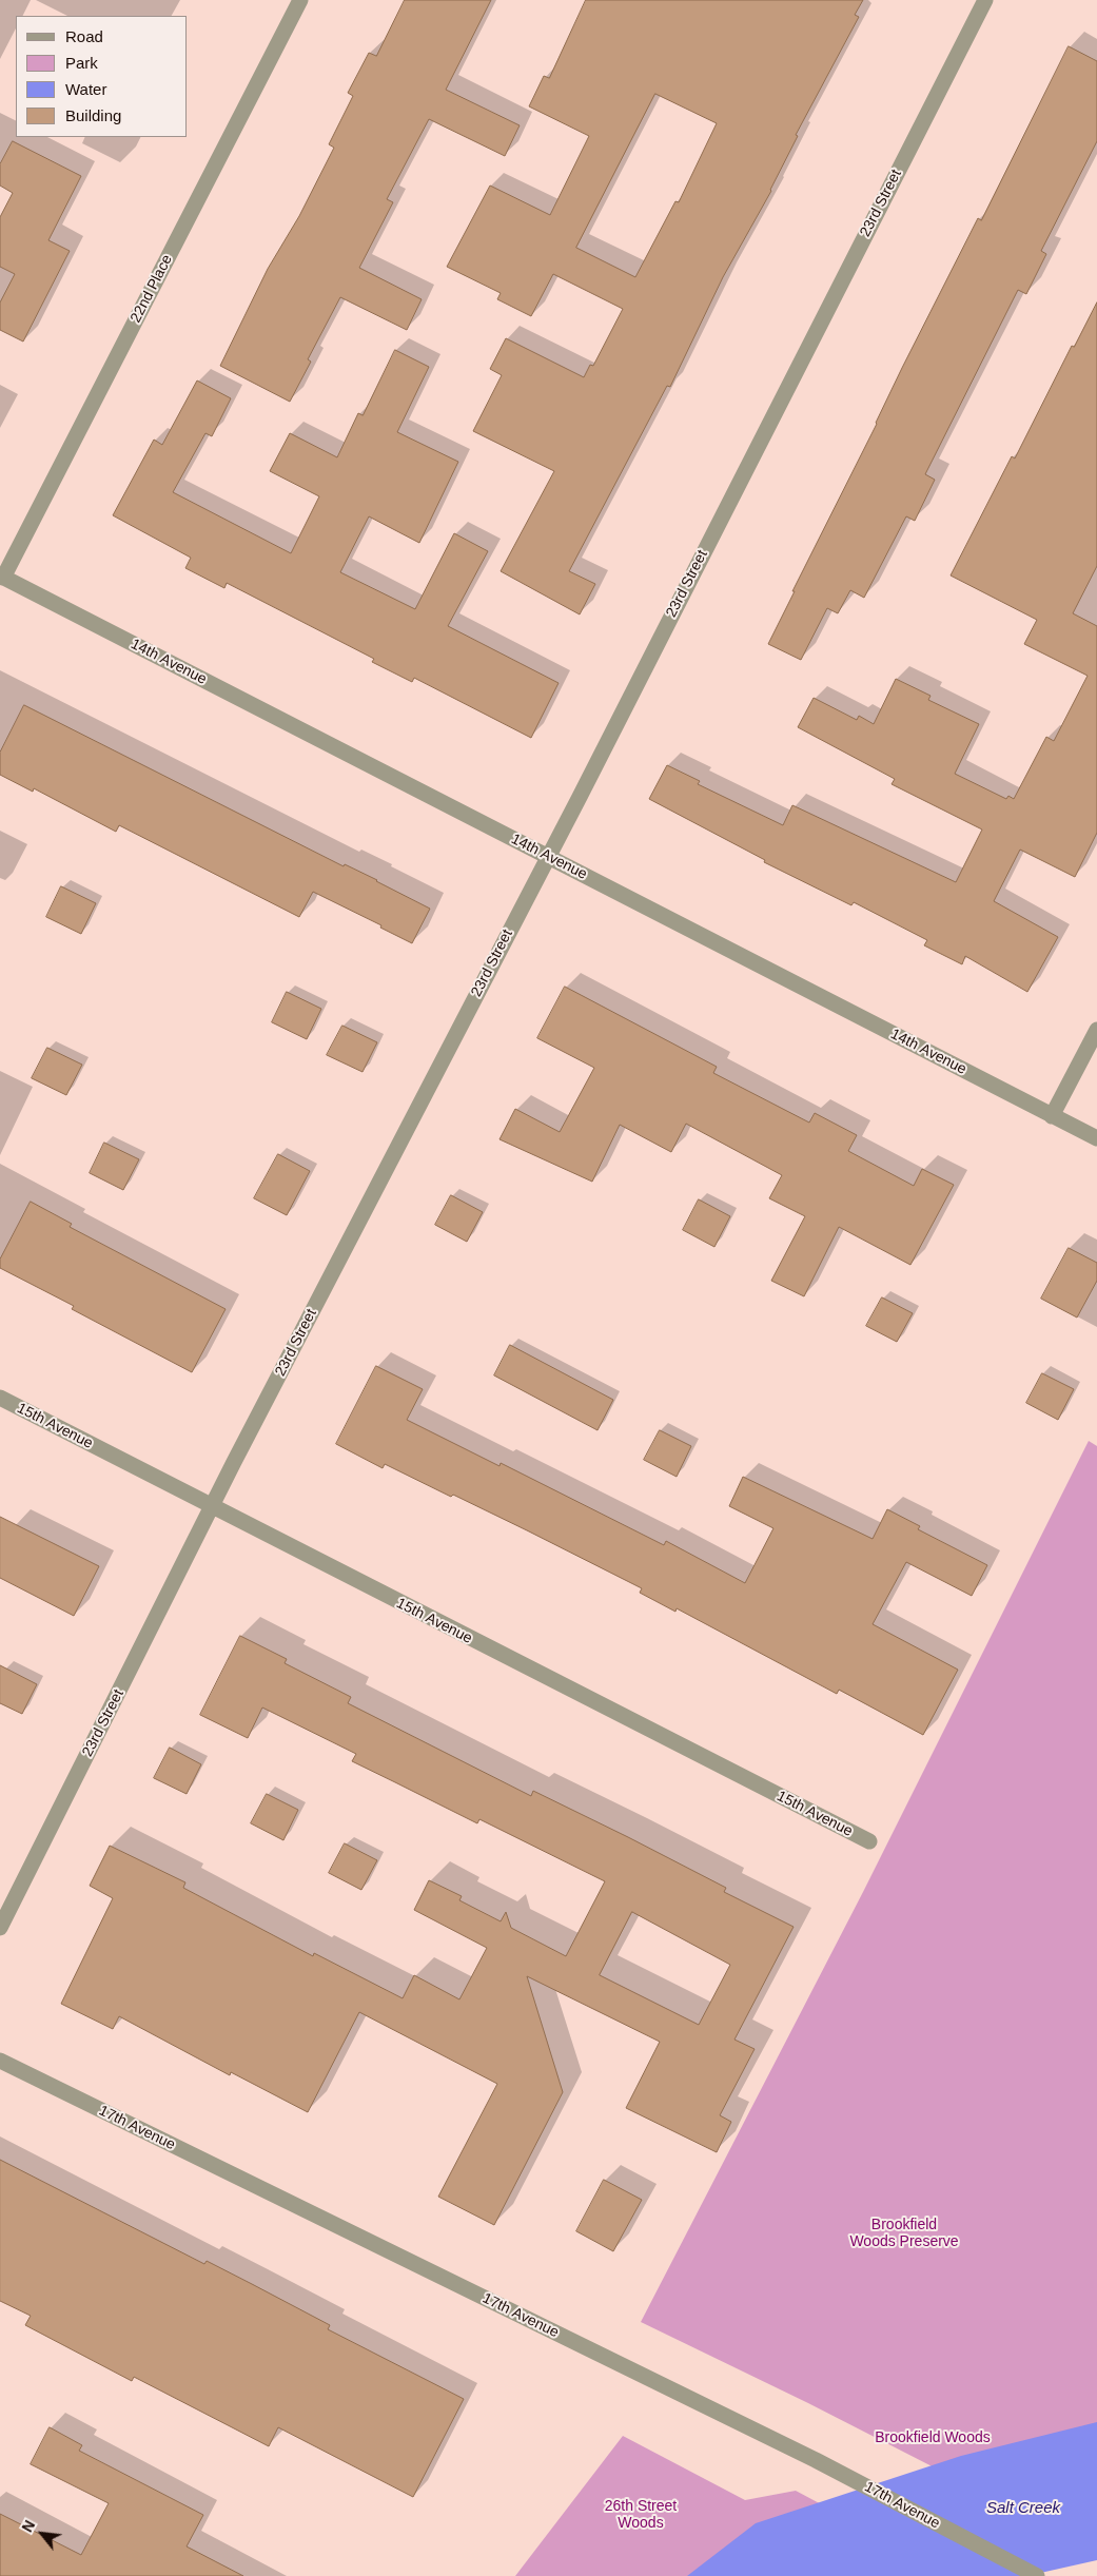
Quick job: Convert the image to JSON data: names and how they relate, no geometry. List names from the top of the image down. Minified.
{"streets":{"street":["23rd Street","22nd Place","14th Avenue","15th Avenue","17th Avenue"]},"crossings":[["23rd Street","14th Avenue"],["23rd Street","15th Avenue"],["22nd Place","14th Avenue"]],"water":["Salt Creek"],"parks":["Brookfield Woods Preserve","Brookfield Woods","26th Street Woods"],"legend":["Road","Park","Water","Building"],"north":"top left"}
